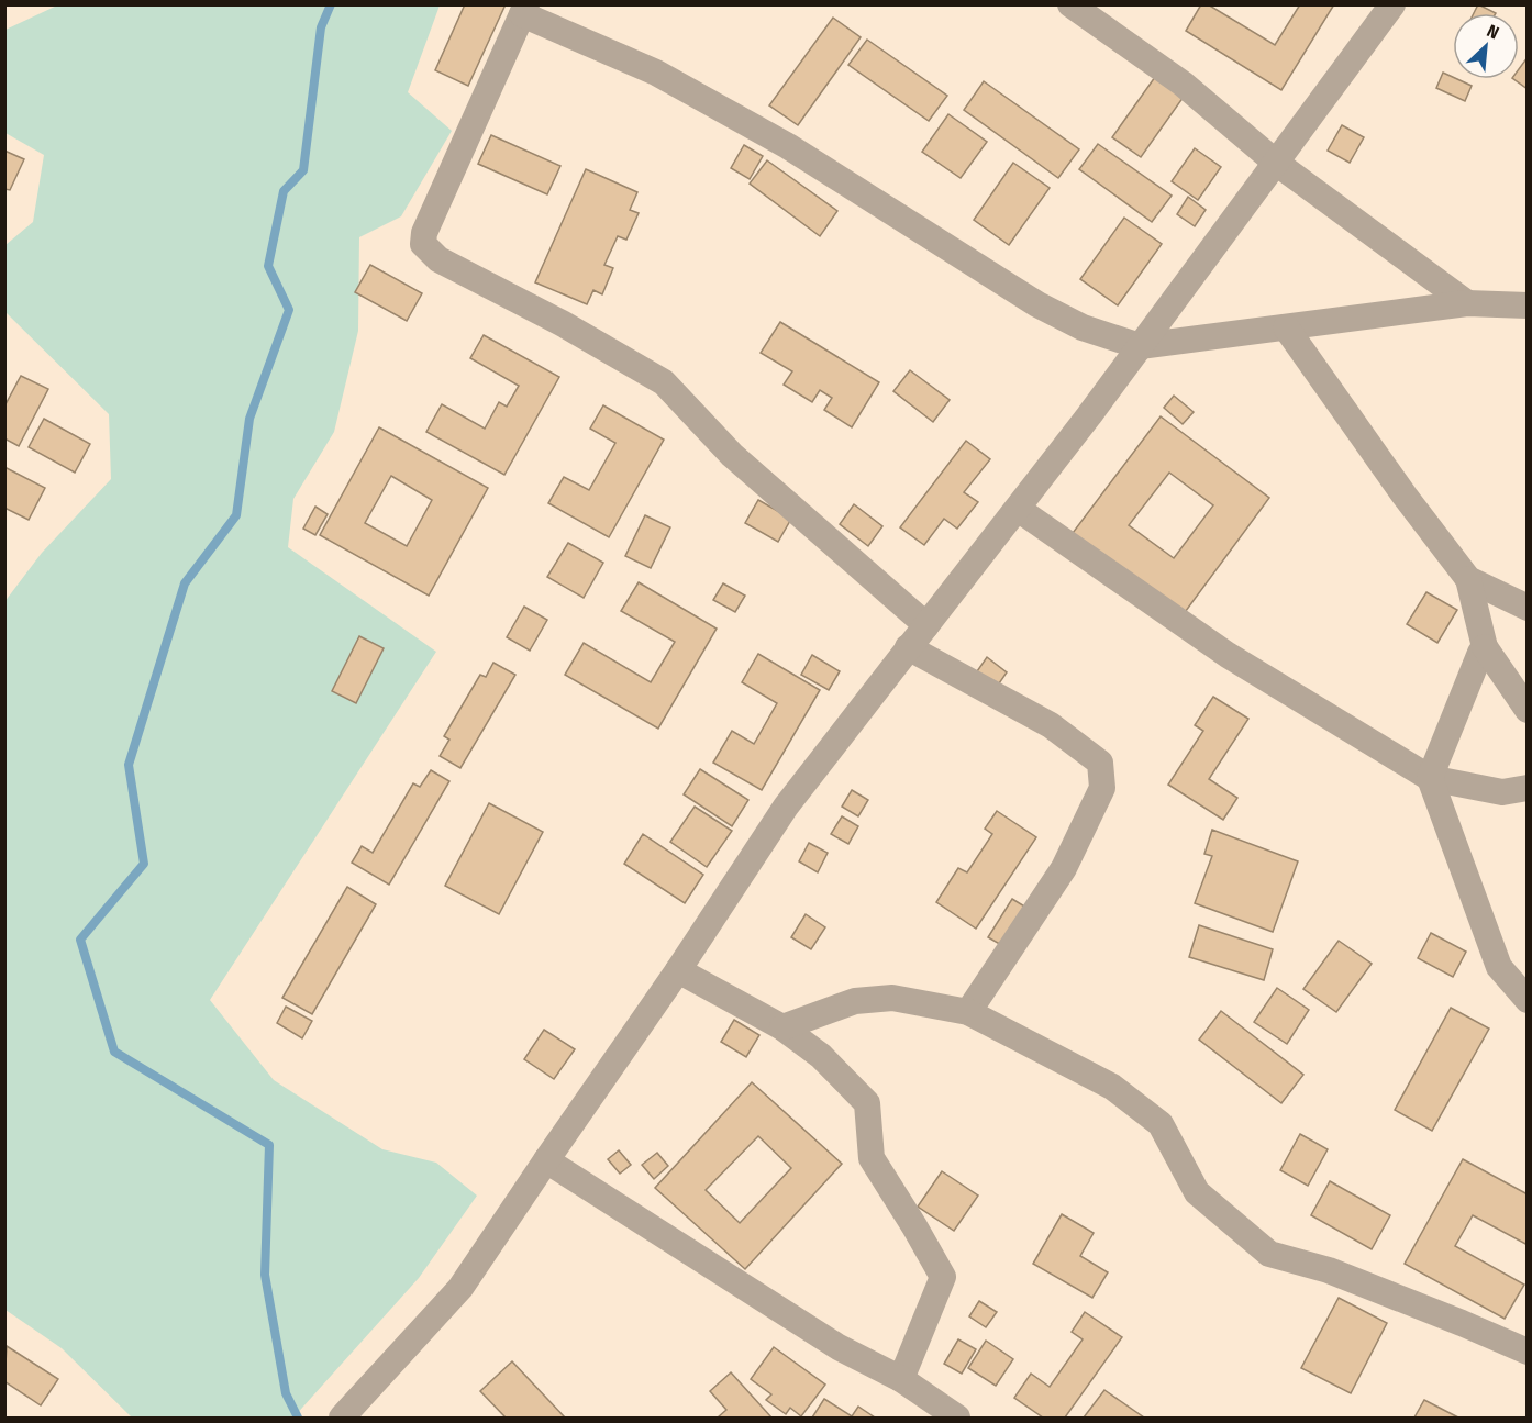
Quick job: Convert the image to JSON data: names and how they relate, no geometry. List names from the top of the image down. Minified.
{"north":"top right"}
